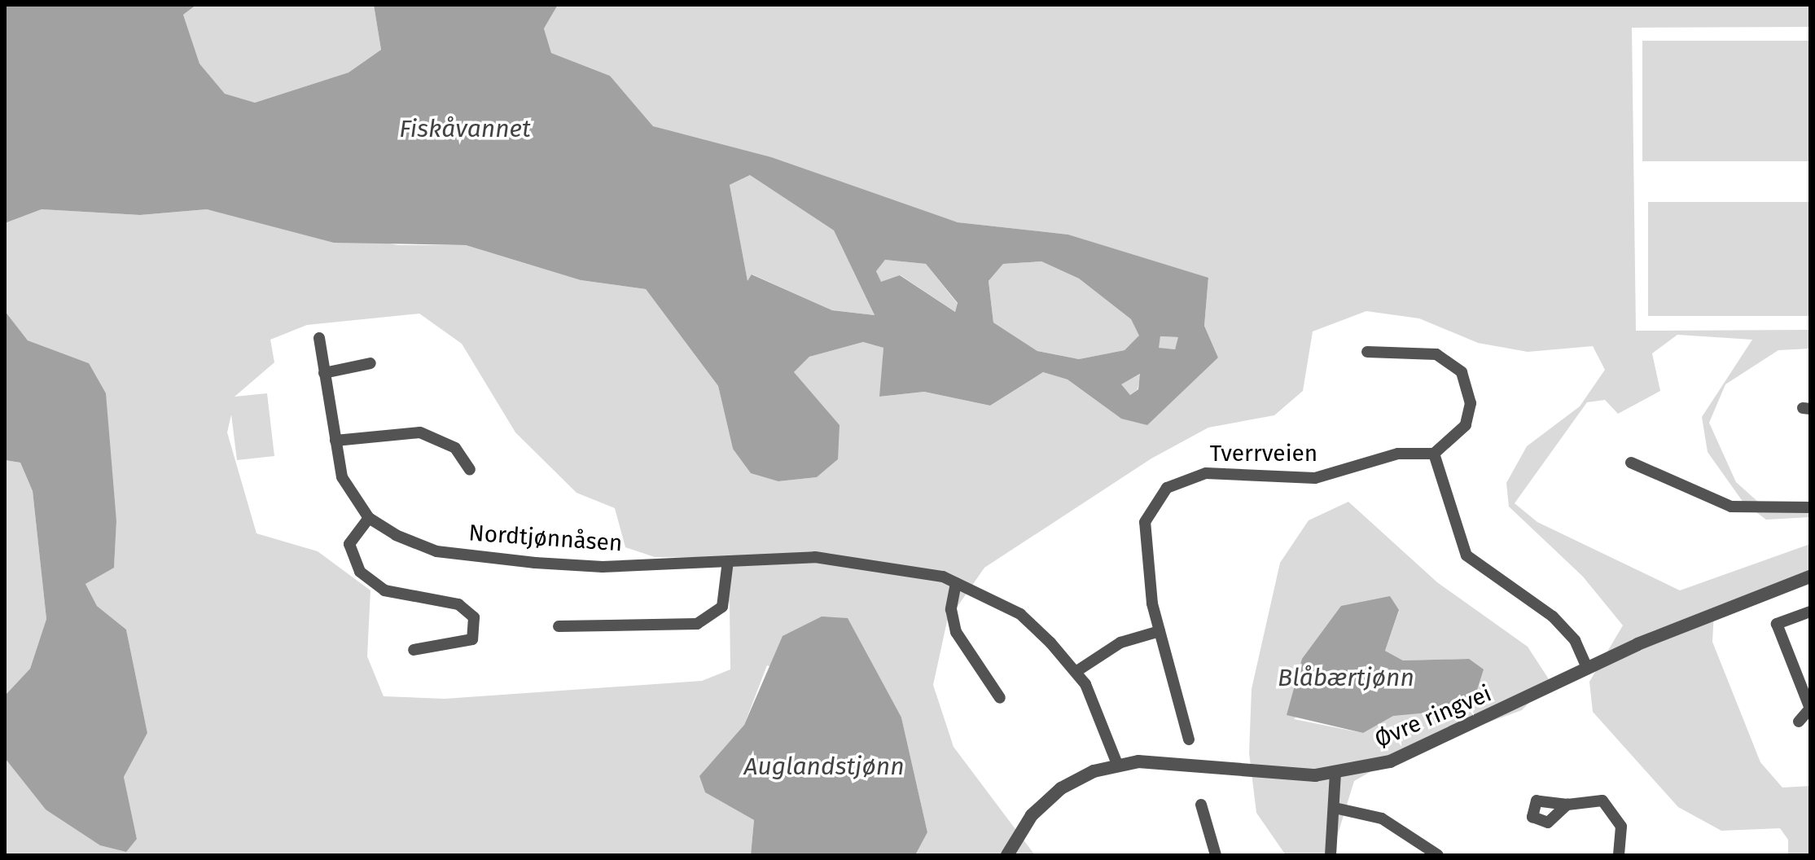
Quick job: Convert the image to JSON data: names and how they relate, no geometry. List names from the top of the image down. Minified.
{"streets":{"street":["Tverrveien","Nordtjønnåsen","Øvre ringvei"]},"crossings":[["Nordtjønnåsen","Øvre ringvei"]],"water":["Fiskåvannet","Blåbærtjønn","Auglandstjønn"]}
